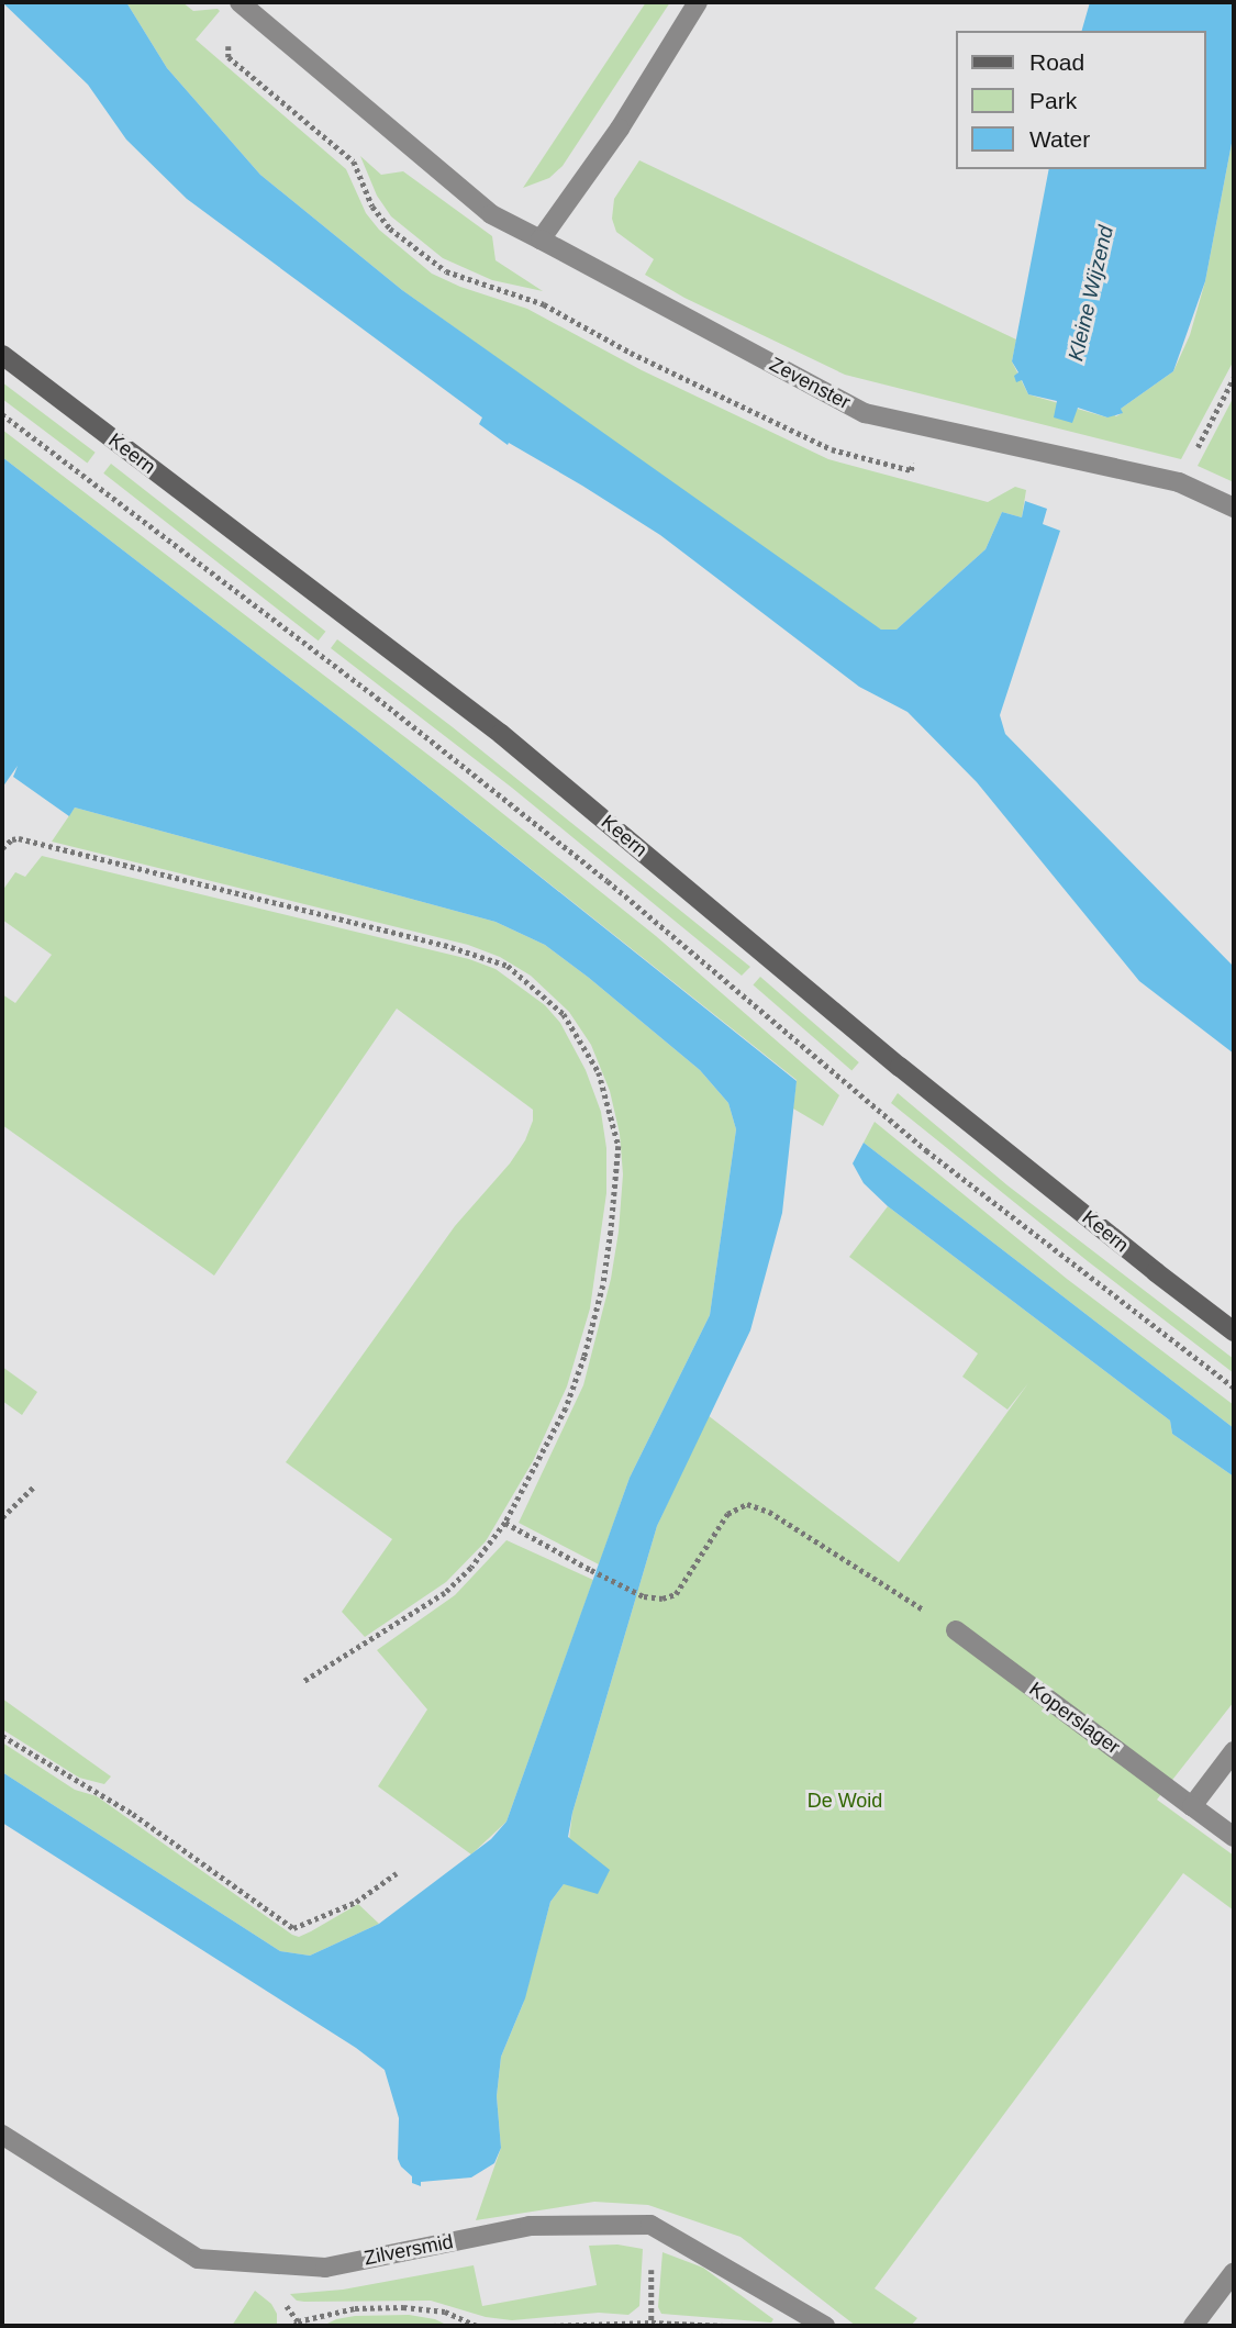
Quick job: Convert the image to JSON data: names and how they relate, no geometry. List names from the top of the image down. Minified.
{"streets":{"street":["Zevenster","Keern","Koperslager","Zilversmid"]},"water":["Kleine Wijzend"],"parks":["De Woid"],"legend":["Road","Park","Water"]}
